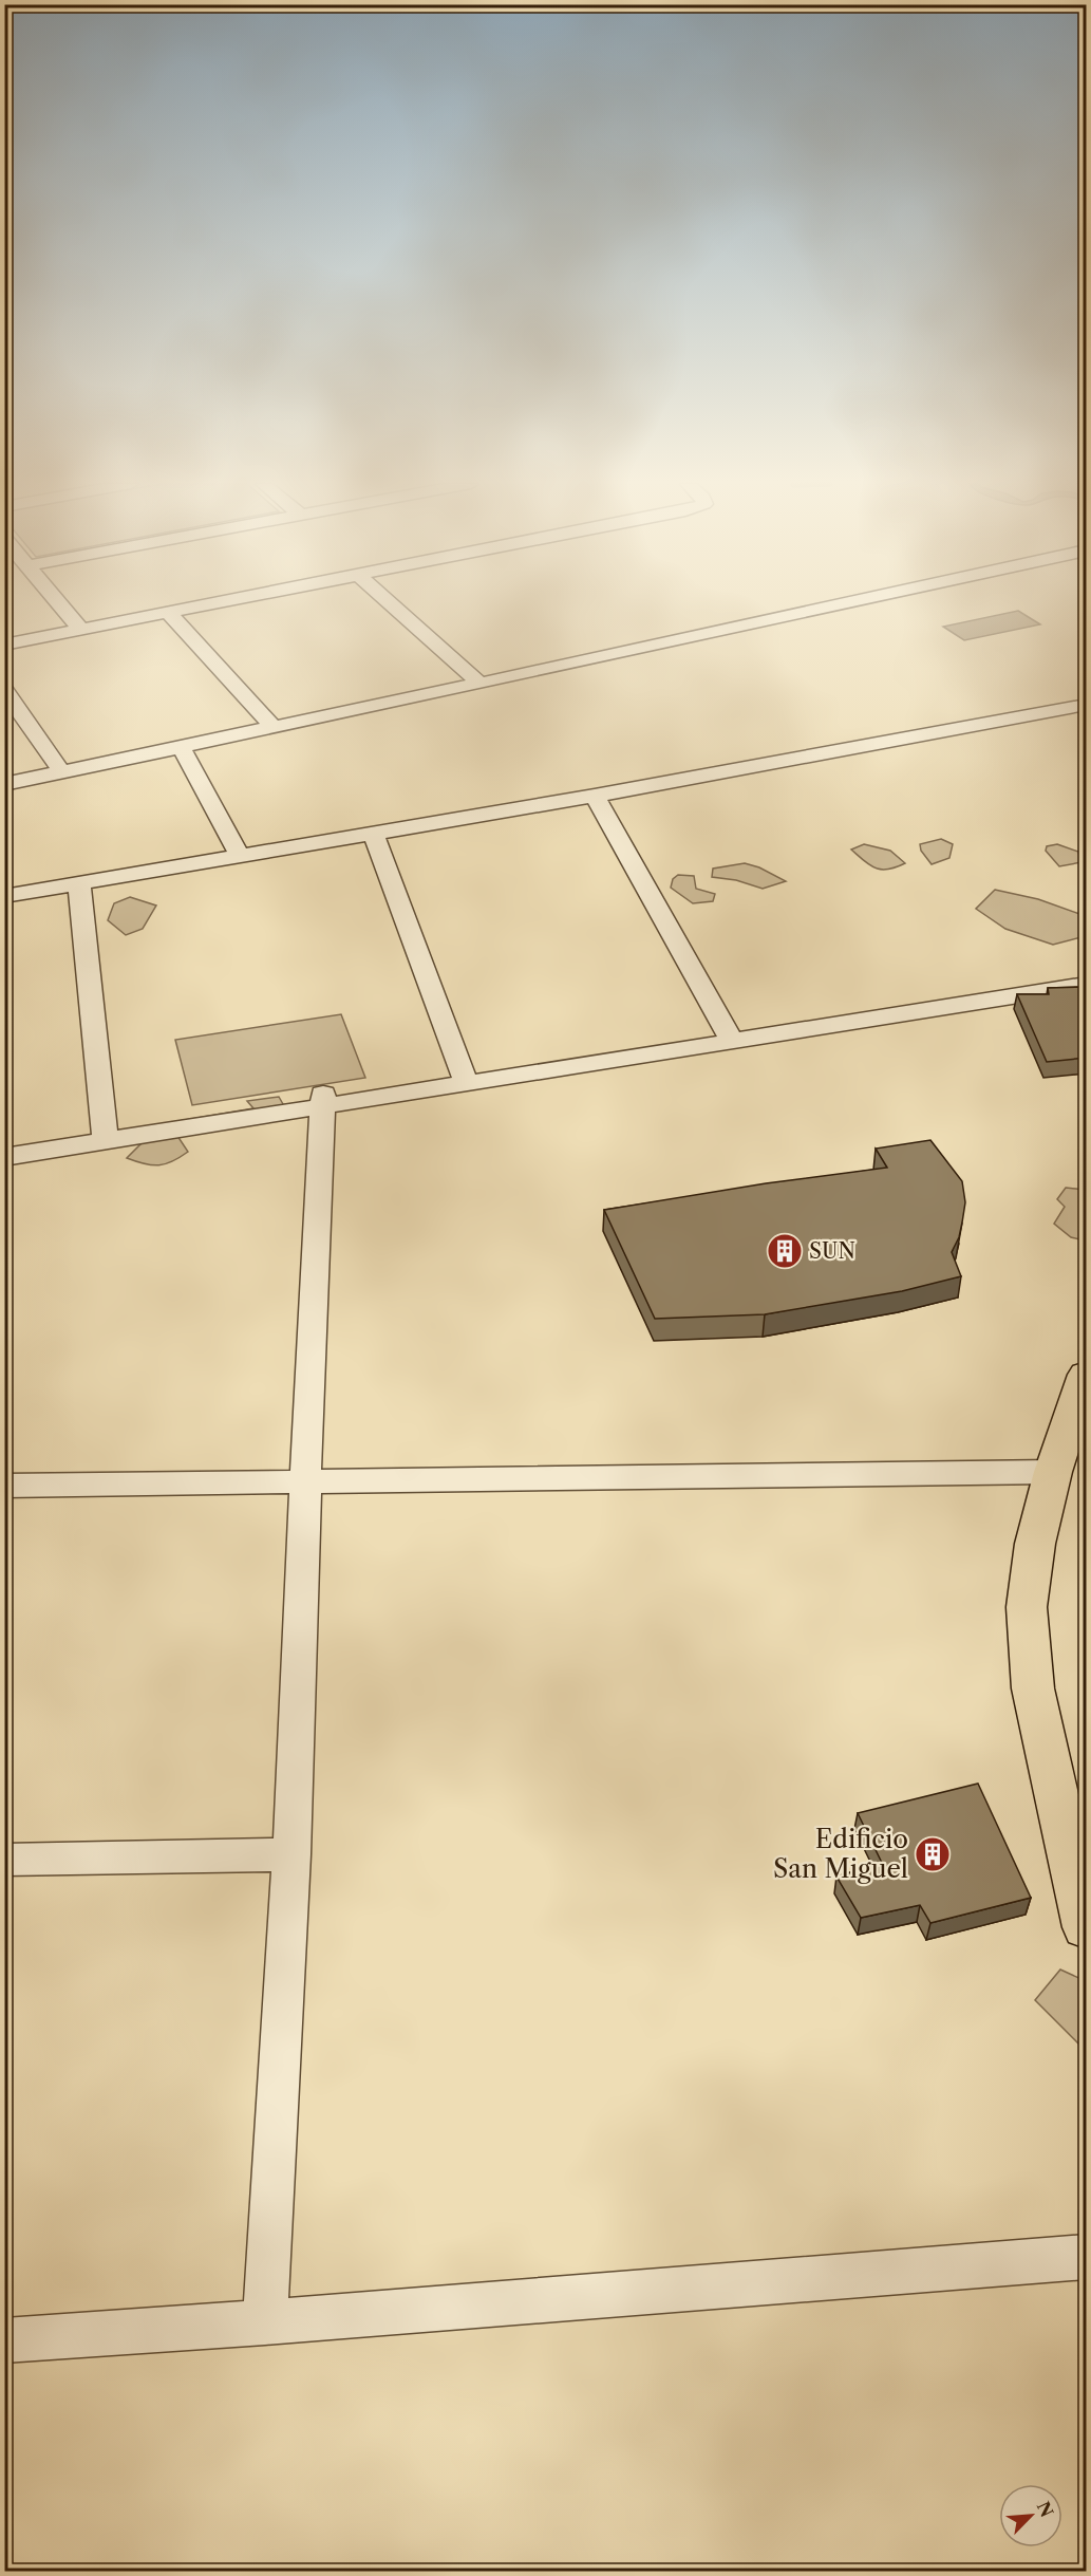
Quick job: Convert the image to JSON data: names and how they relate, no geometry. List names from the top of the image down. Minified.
{"places":{"building":["SUN","Edificio San Miguel"]},"north":"top right"}
